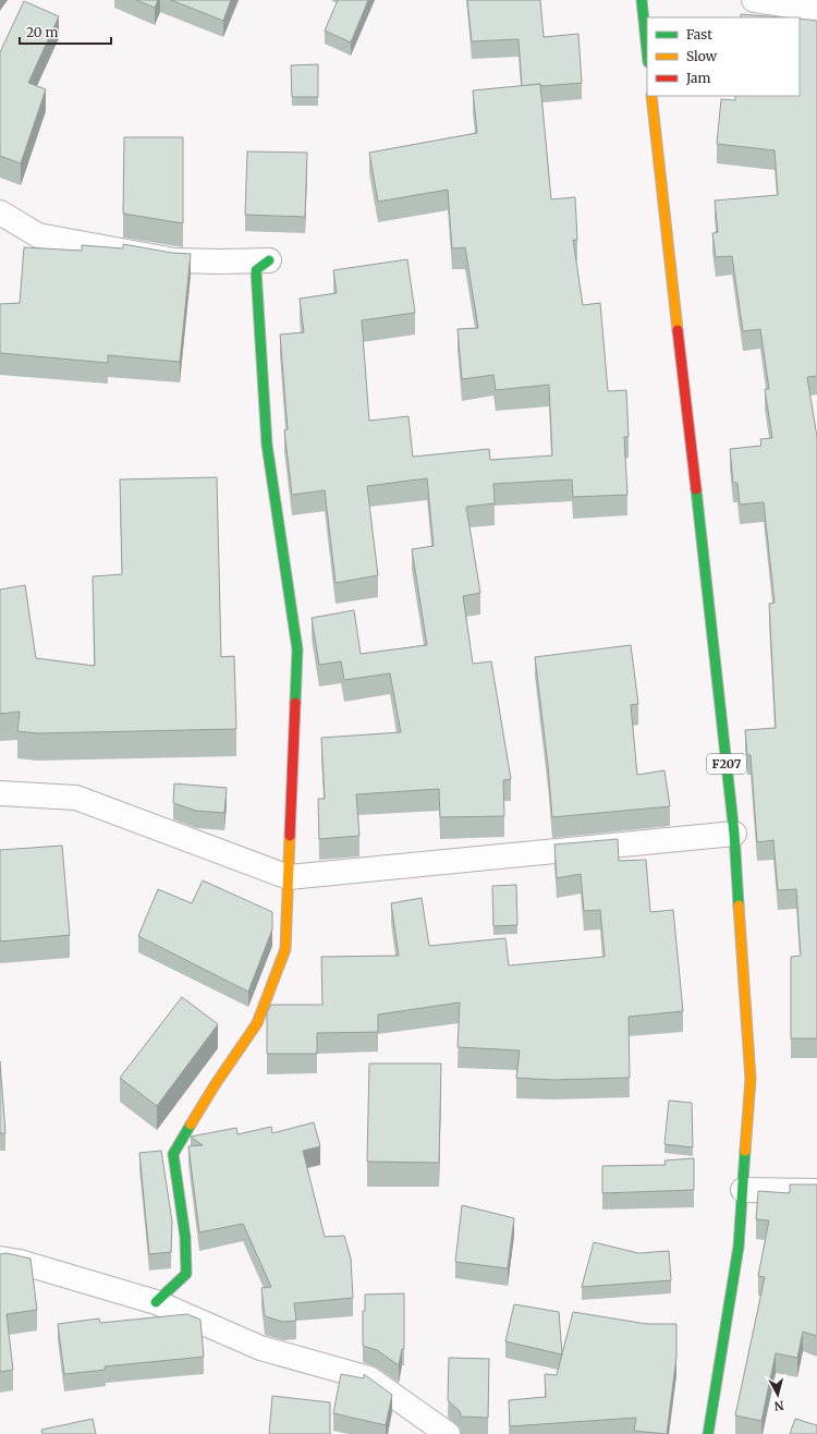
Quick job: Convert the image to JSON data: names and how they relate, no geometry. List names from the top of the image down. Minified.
{"streets":{"main road":["F207"]},"legend":["Fast","Slow","Jam"],"scale_bar":"20 m","north":"bottom"}
